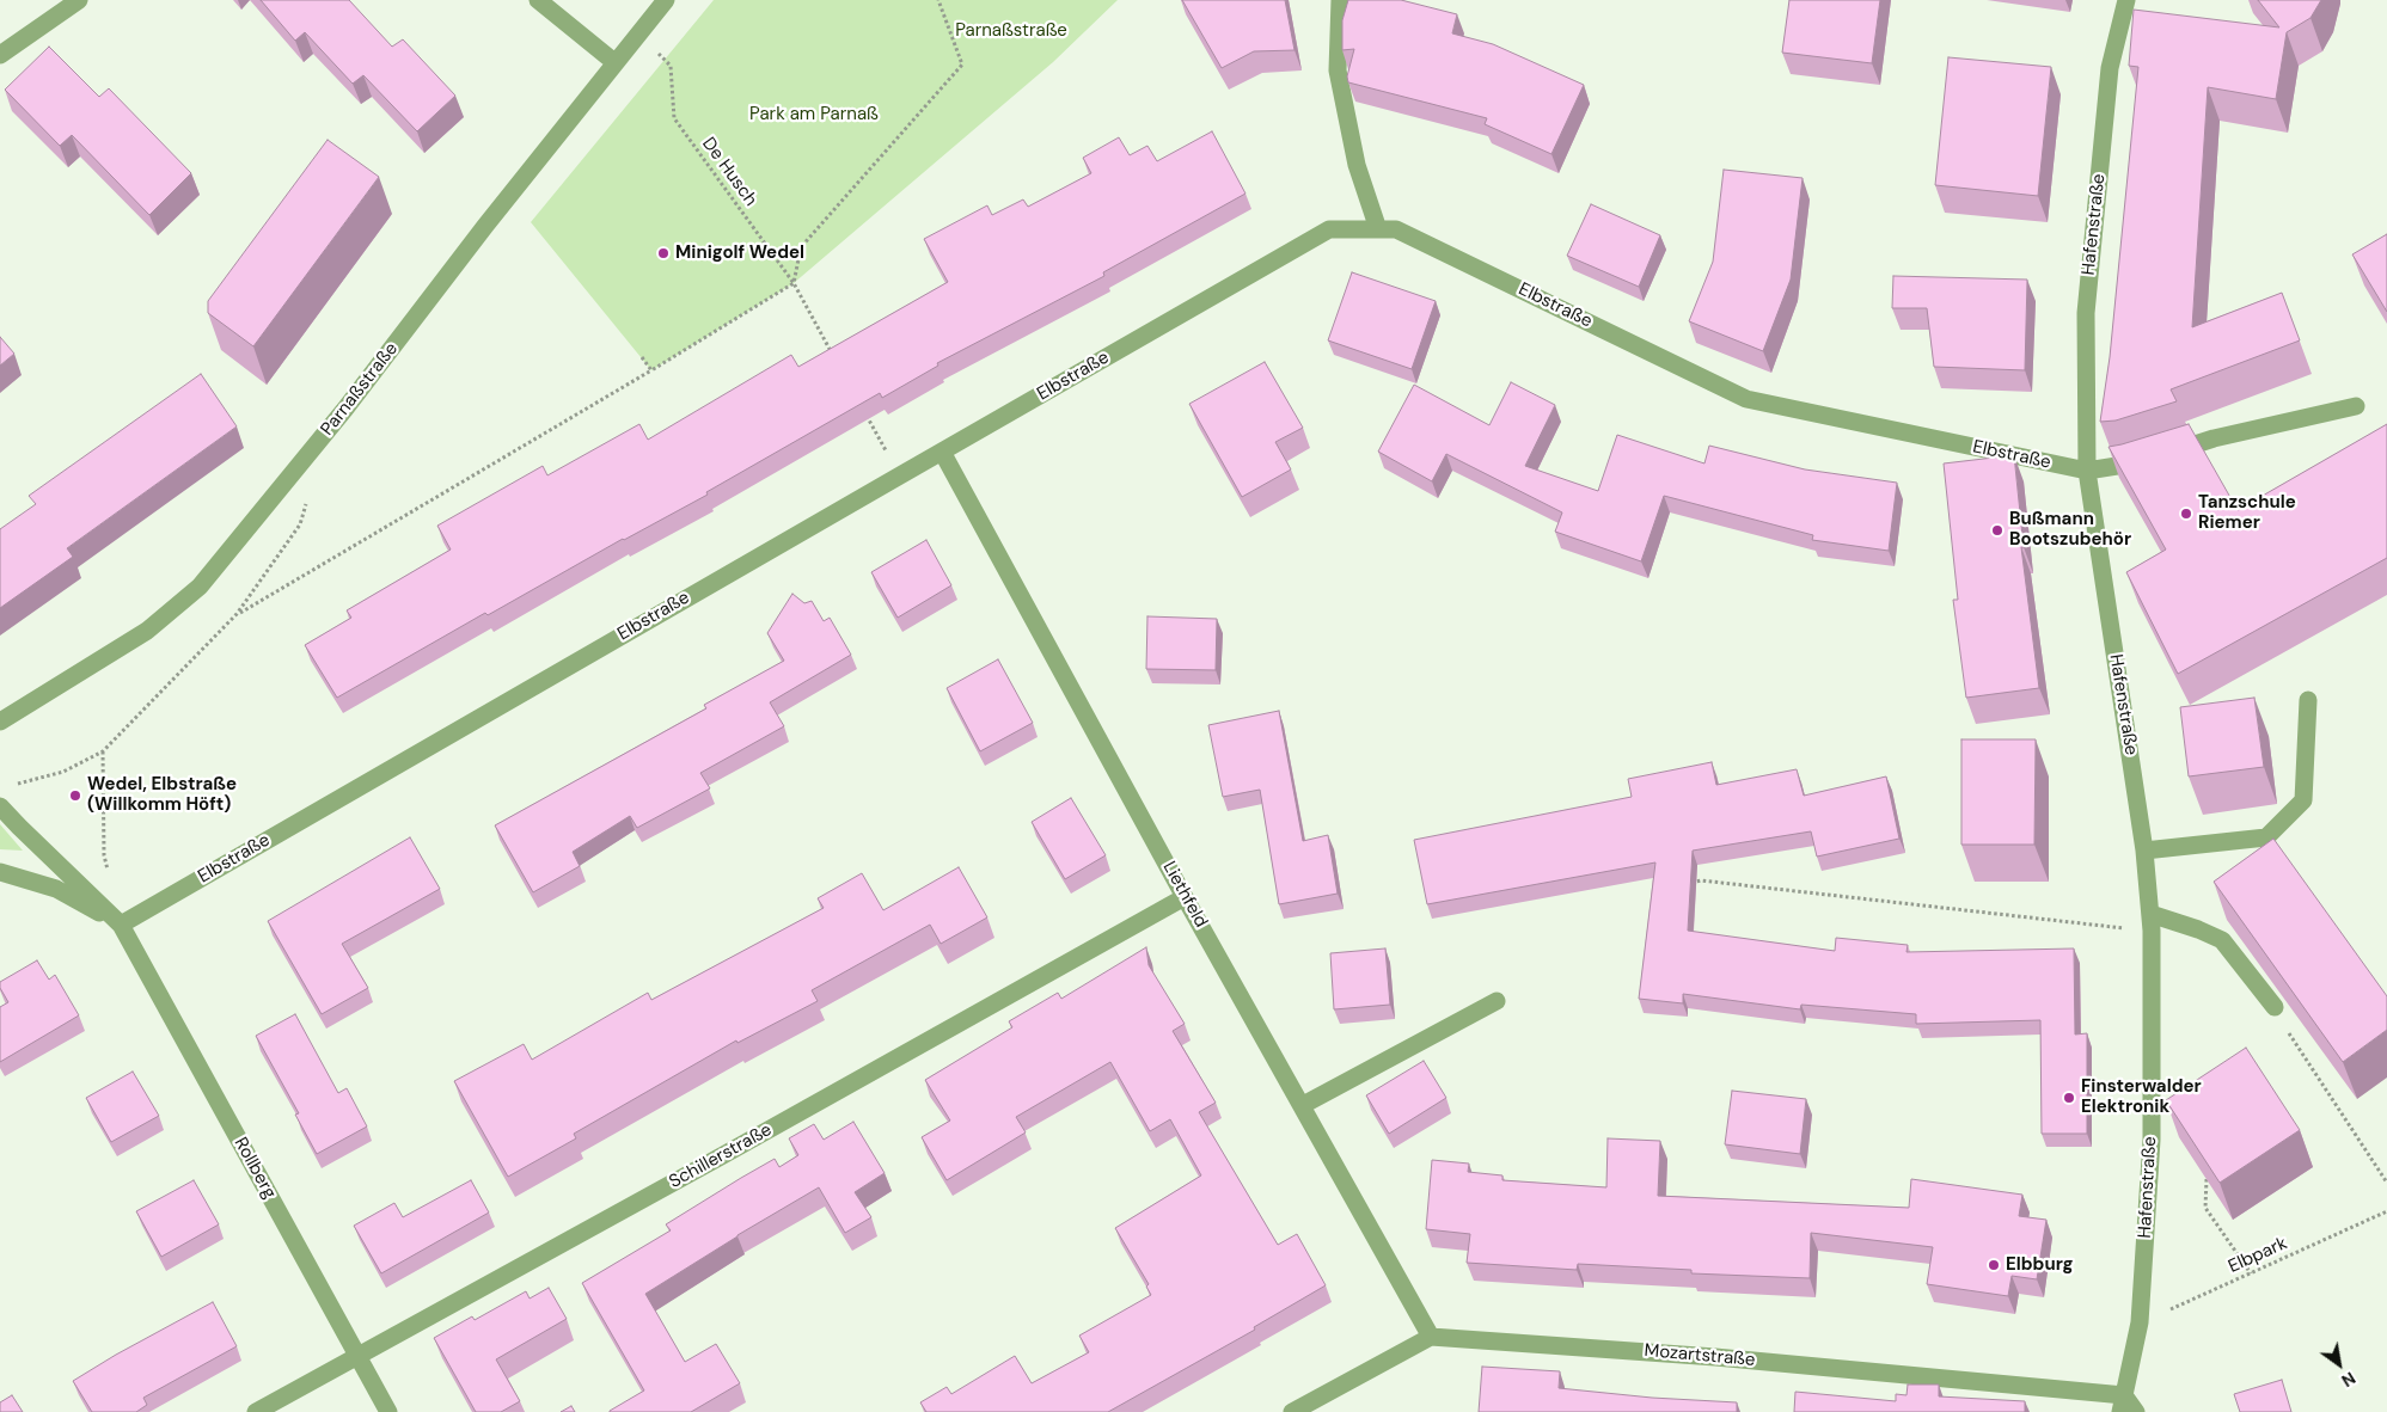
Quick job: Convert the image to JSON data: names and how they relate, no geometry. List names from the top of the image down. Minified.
{"streets":{"street":["Hafenstraße","Elbstraße","Parnaßstraße","Liethfeld","Schillerstraße","Rollberg","Mozartstraße"],"path":["De Husch","Elbpark"]},"crossings":[["Hafenstraße","Elbstraße"],["Hafenstraße","Elbpark"],["Hafenstraße","Mozartstraße"],["Elbstraße","Liethfeld"],["Elbstraße","Rollberg"],["Liethfeld","Schillerstraße"],["Liethfeld","Mozartstraße"],["Schillerstraße","Rollberg"]],"parks":["Parnaßstraße","Park am Parnaß"],"places":["Minigolf Wedel","Tanzschule Riemer","Bußmann Bootszubehör","Wedel, Elbstraße (Willkomm Höft)","Finsterwalder Elektronik","Elbburg"],"north":"bottom right"}
